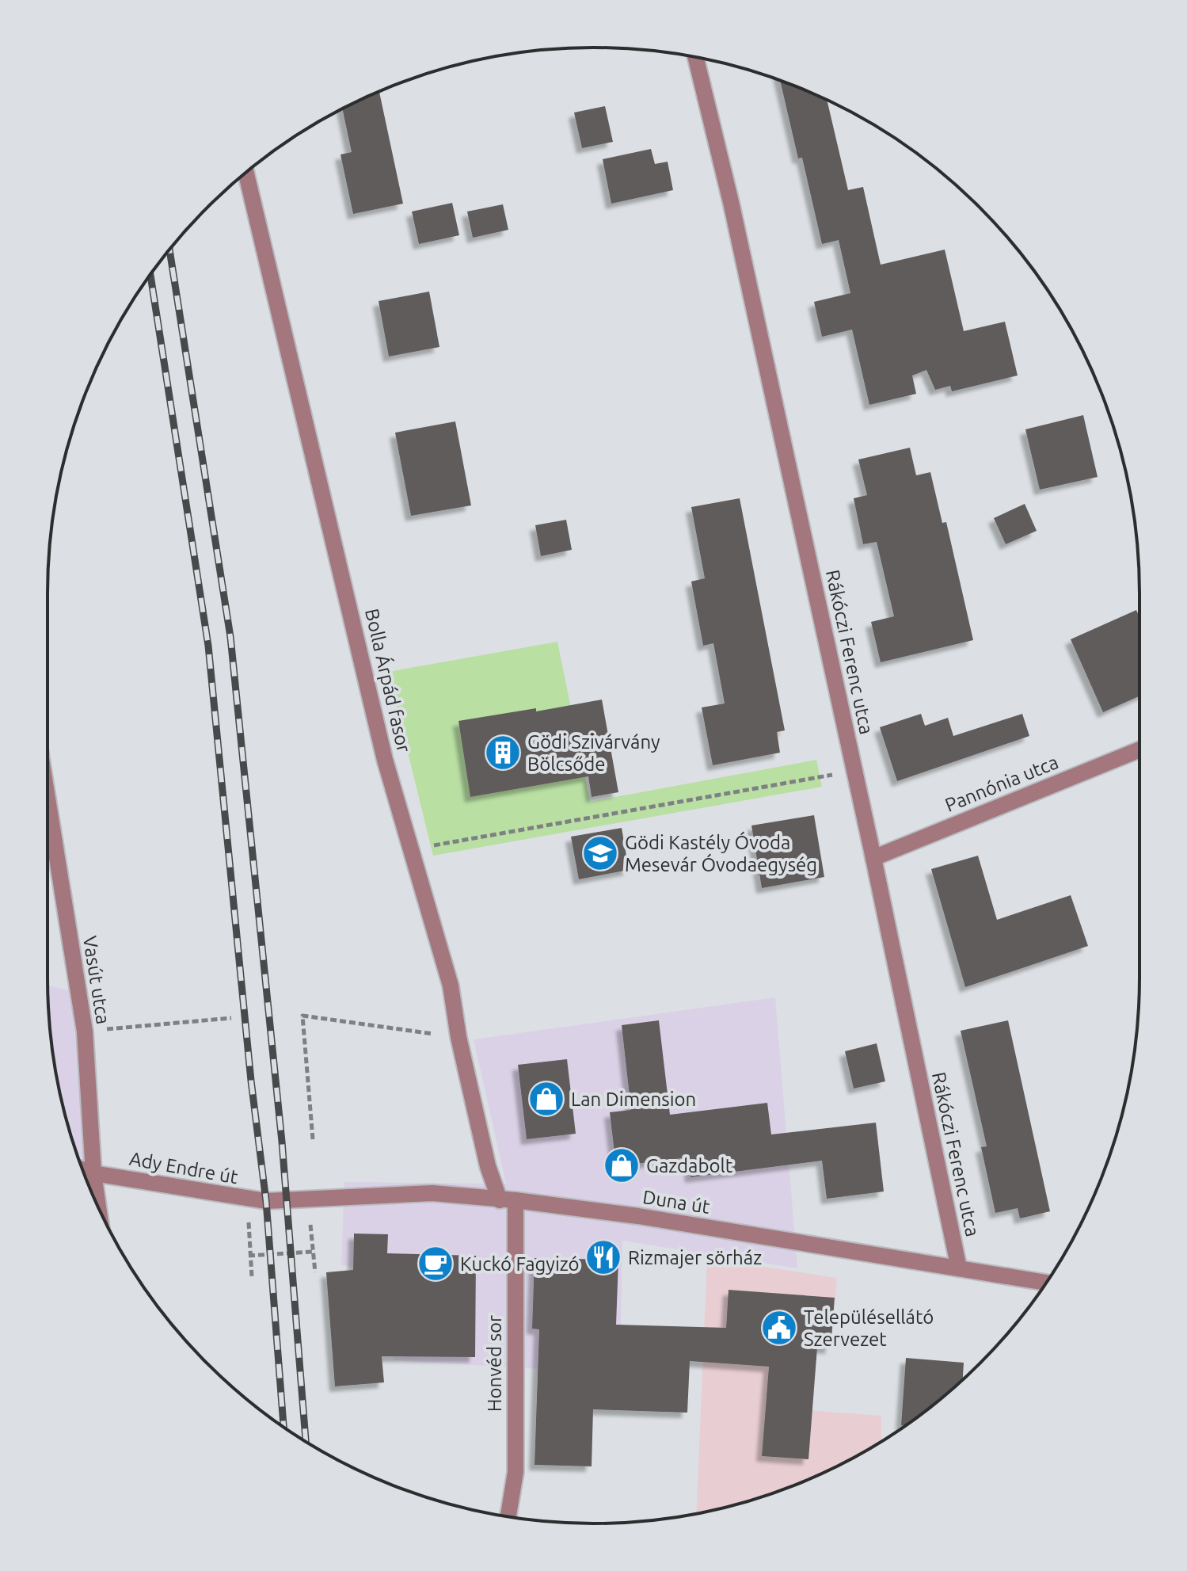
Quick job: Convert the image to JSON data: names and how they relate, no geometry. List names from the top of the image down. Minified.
{"streets":{"street":["Rákóczi Ferenc utca","Bolla Árpád fasor","Pannónia utca","Vasút utca","Ady Endre út","Duna út","Honvéd sor"]},"crossings":[["Rákóczi Ferenc utca","Pannónia utca"],["Rákóczi Ferenc utca","Duna út"],["Bolla Árpád fasor","Duna út"],["Bolla Árpád fasor","Honvéd sor"],["Vasút utca","Ady Endre út"],["Ady Endre út","Duna út"],["Duna út","Honvéd sor"]],"places":{"building":["Gödi Szivárvány Bölcsőde"],"school or university":["Gödi Kastély Óvoda Mesevár Óvodaegység"],"shop":["Lan Dimension","Gazdabolt"],"restaurant":["Rizmajer sörház"],"cafe":["Kuckó Fagyizó"],"public building":["Településellátó Szervezet"]}}
